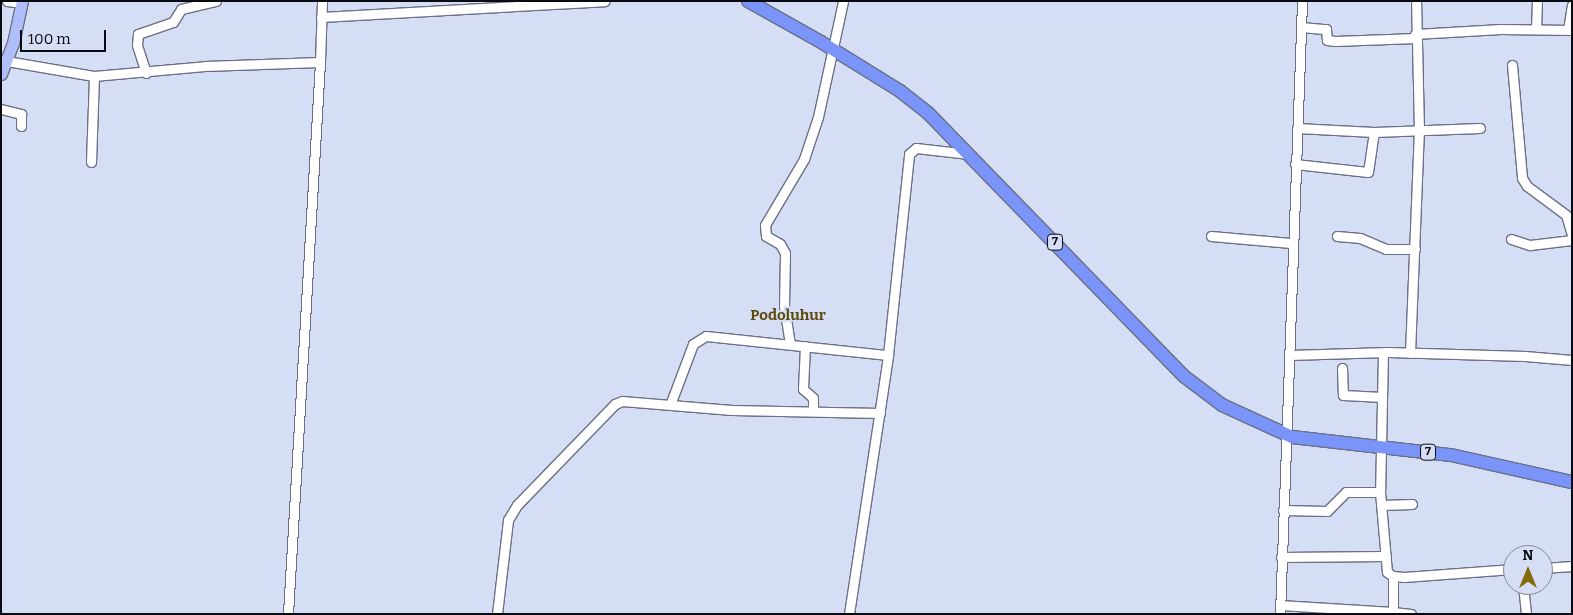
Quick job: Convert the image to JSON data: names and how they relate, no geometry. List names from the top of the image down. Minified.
{"streets":{"highway":["7"]},"districts":["Podoluhur"],"scale_bar":"100 m","north":"top"}
